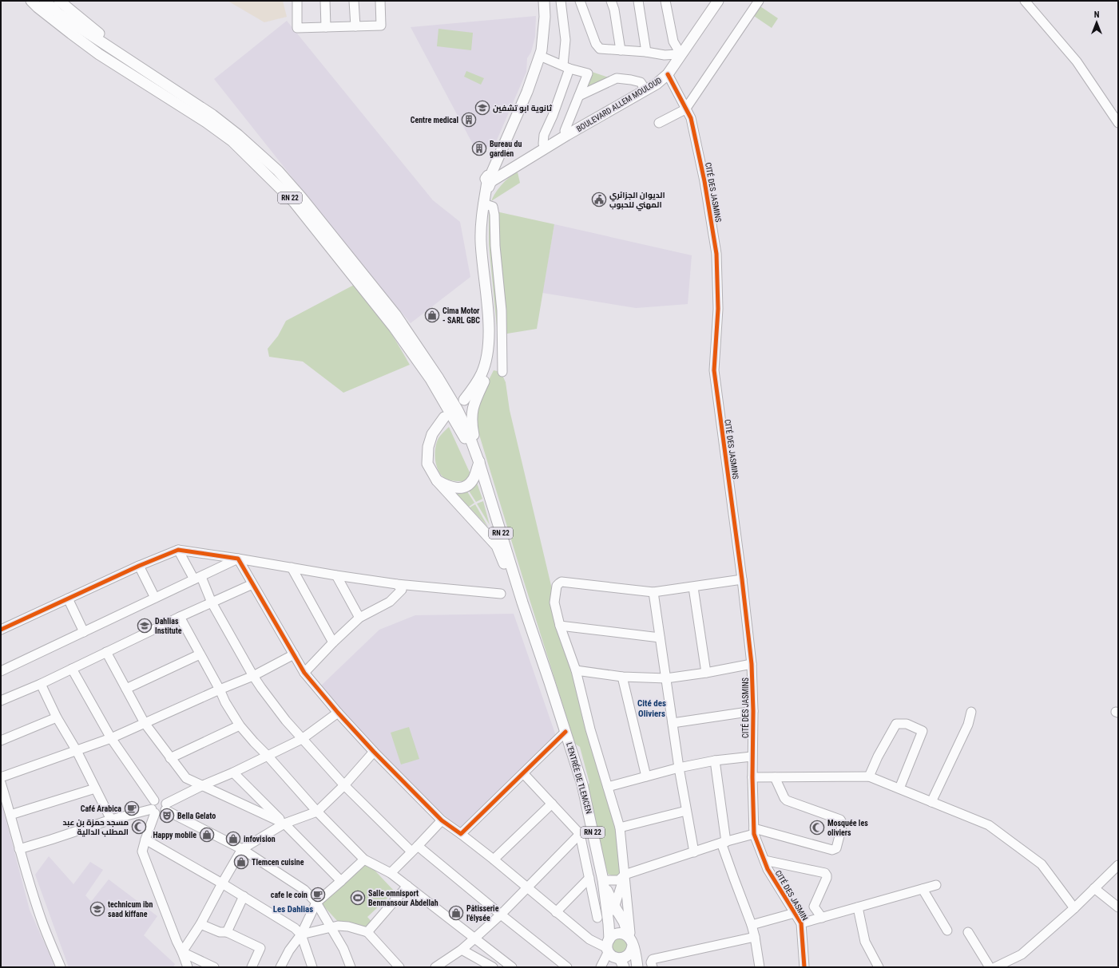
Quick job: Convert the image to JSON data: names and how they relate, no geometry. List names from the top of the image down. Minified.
{"streets":{"main road":["BOULEVARD ALLEM MOULOUD","RN 22","L'ENTRÉE DE TLEMCEN"],"street":["CITÉ DES JASMINS","CITÉ DES JASMIN"]},"crossings":[["BOULEVARD ALLEM MOULOUD","CITÉ DES JASMINS"],["CITÉ DES JASMINS","CITÉ DES JASMIN"],["RN 22","L'ENTRÉE DE TLEMCEN"]],"districts":["Cité des Oliviers","Les Dahlias"],"places":{"school or university":["ثانوية ابو تشفين","Dahlias Institute","technicum ibn saad kiffane"],"building":["Centre medical","Bureau du gardien"],"public building":["الديوان الجزائري المهني للحبوب"],"shop":["Cima Motor - SARL GBC","Happy mobile","infovision","Tlemcen cuisine","Pâtisserie l'élysée"],"cafe":["Café Arabica","cafe le coin"],"theatre":["Bella Gelato"],"mosque":["مسجد حمزة بن عبد المطلب الدالية","Mosquée les oliviers"],"sports":["Salle omnisport Benmansour Abdellah"]},"north":"top"}
